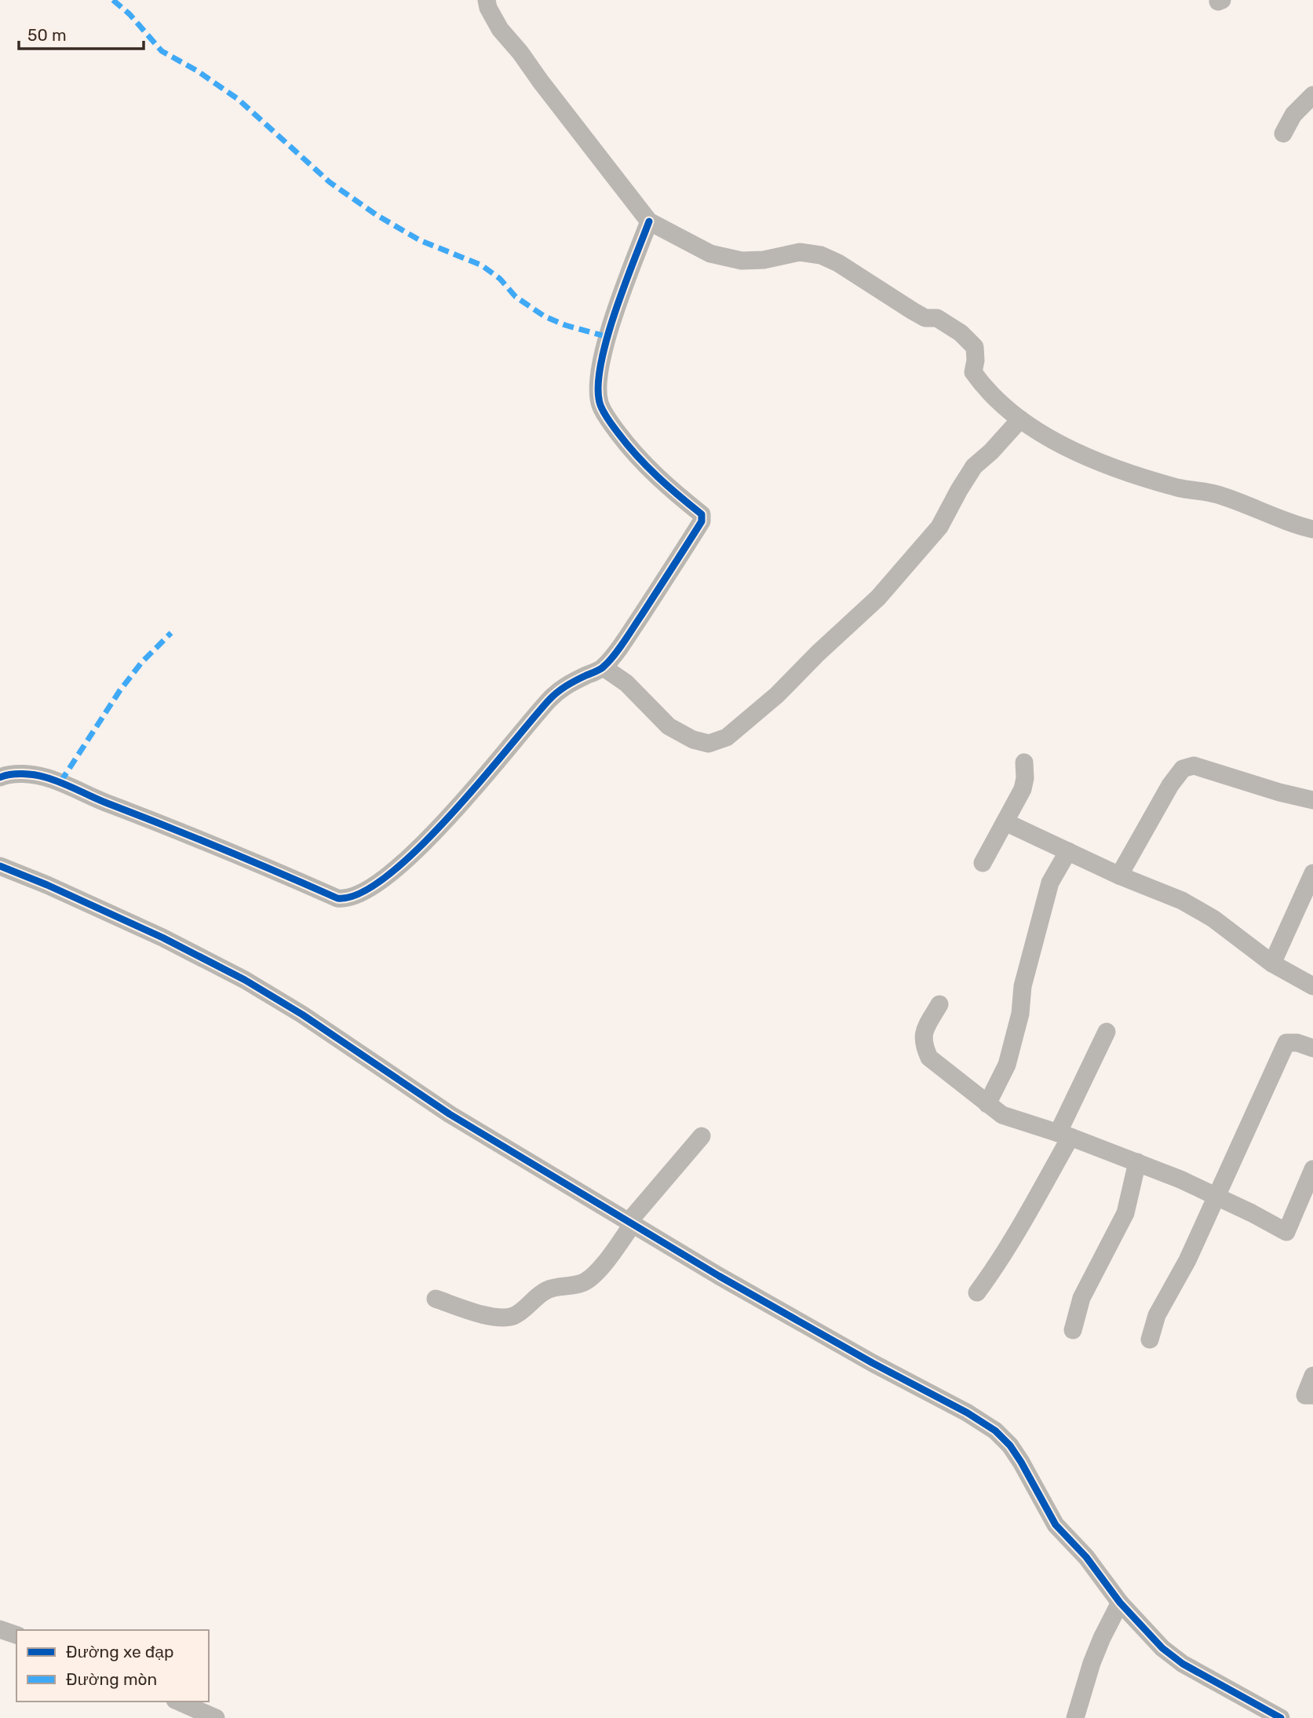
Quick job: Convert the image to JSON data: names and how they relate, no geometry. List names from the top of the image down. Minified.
{"legend":["Đường xe đạp","Đường mòn"],"scale_bar":"50 m"}
